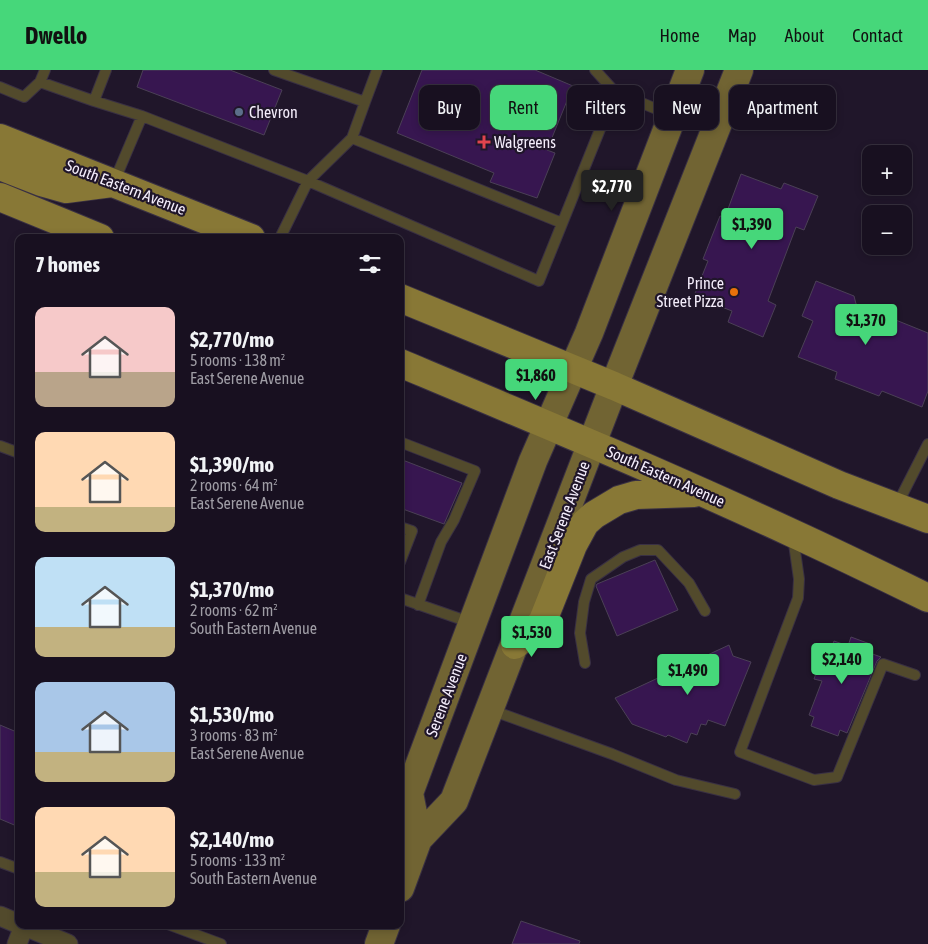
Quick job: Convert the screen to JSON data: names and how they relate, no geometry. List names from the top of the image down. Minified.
{"streets":{"main road":["South Eastern Avenue"],"street":["East Serene Avenue","Serene Avenue"]},"crossings":[["South Eastern Avenue","East Serene Avenue"],["South Eastern Avenue","Serene Avenue"],["East Serene Avenue","Serene Avenue"]],"places":{"other":["Chevron","Prince Street Pizza"],"health":["Walgreens"]},"page":{"header":"Dwello","nav":["Home","Map","About","Contact"],"chip":["Buy","Rent","Filters","New","Apartment"],"map_buttons":["+","−"],"price":["$2,770","$1,390","$1,370","$1,860","$1,530","$2,140","$1,490"],"heading":"7 homes","list":[{"name":"$2,770/mo","note":"5 rooms · 138 m² · East Serene Avenue"},{"name":"$1,390/mo","note":"2 rooms · 64 m² · East Serene Avenue"},{"name":"$1,370/mo","note":"2 rooms · 62 m² · South Eastern Avenue"},{"name":"$1,530/mo","note":"3 rooms · 83 m² · East Serene Avenue"},{"name":"$2,140/mo","note":"5 rooms · 133 m² · South Eastern Avenue"}]}}
